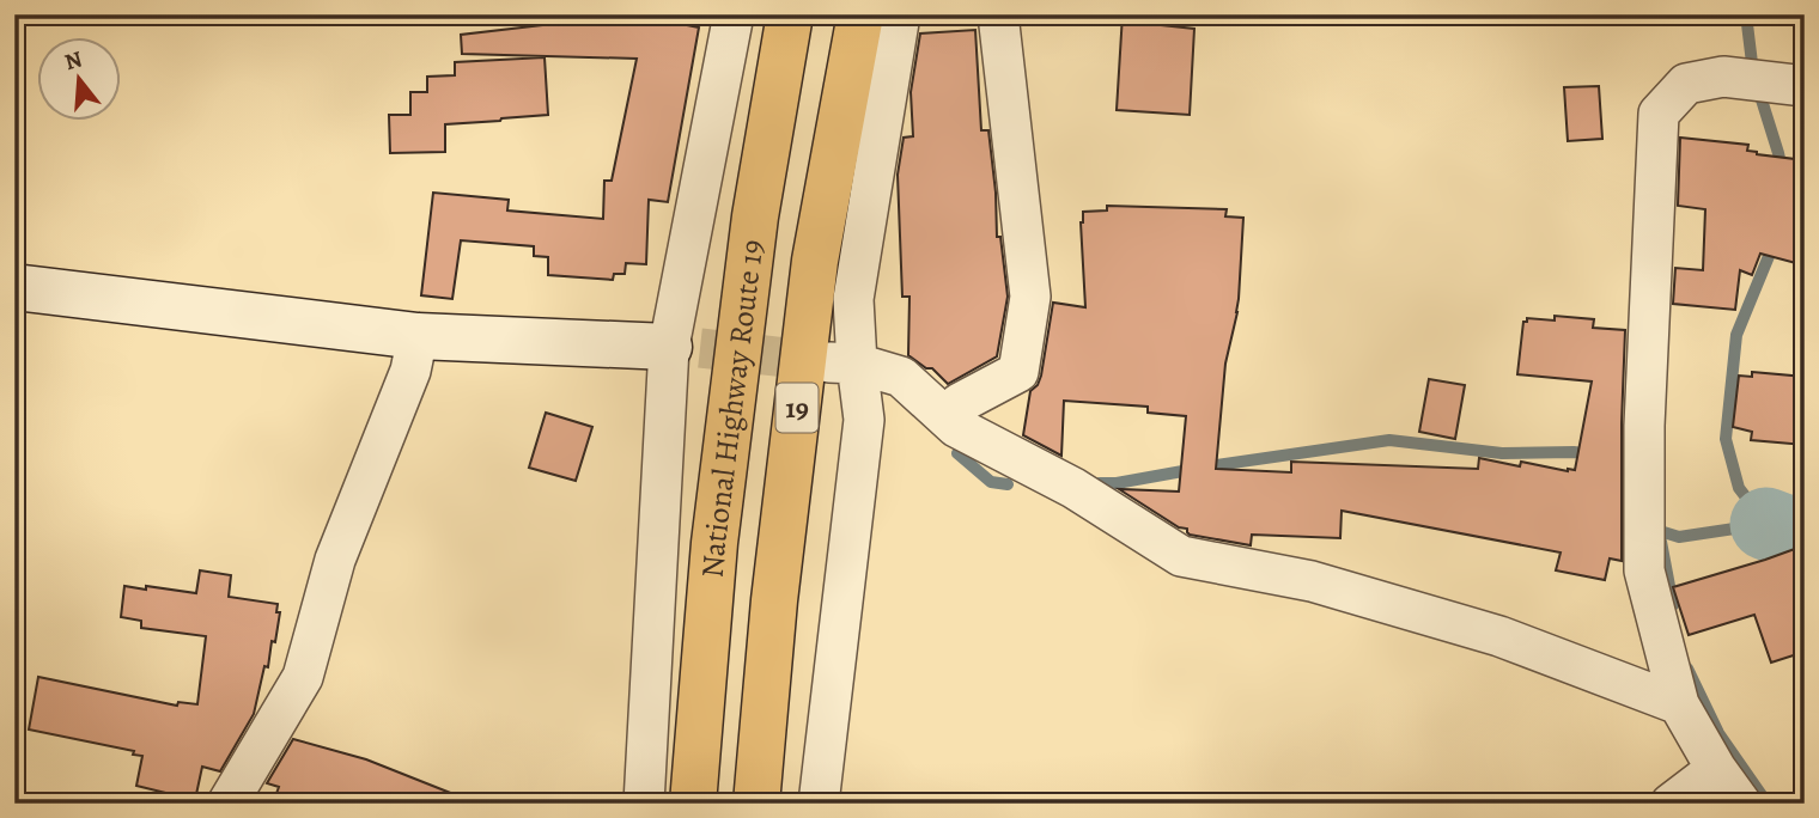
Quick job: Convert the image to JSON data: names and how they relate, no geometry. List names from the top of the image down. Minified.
{"streets":{"highway":["National Highway Route 19","19"]},"north":"top"}
